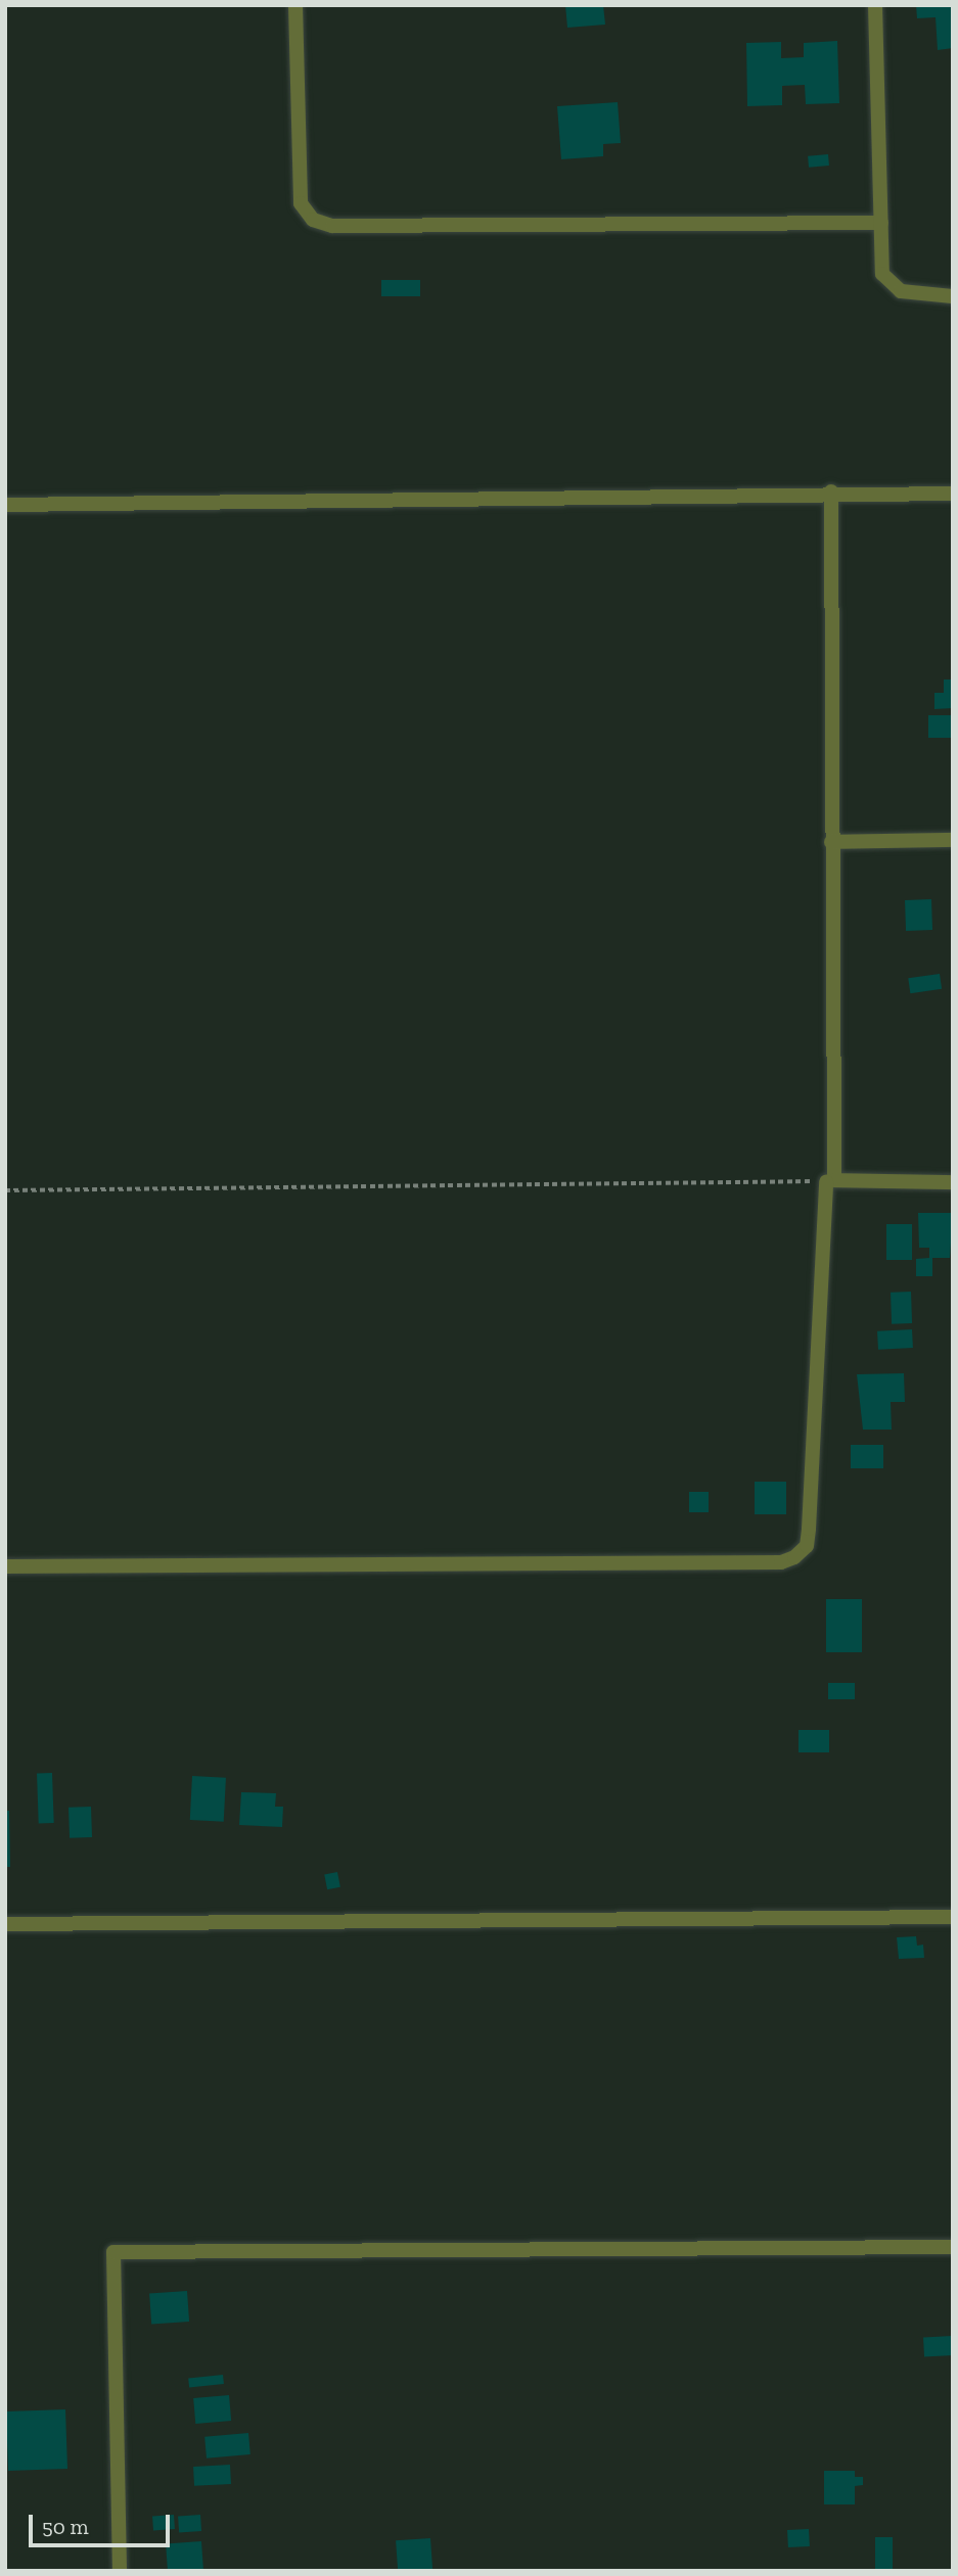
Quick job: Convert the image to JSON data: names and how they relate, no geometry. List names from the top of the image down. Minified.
{"scale_bar":"50 m"}
